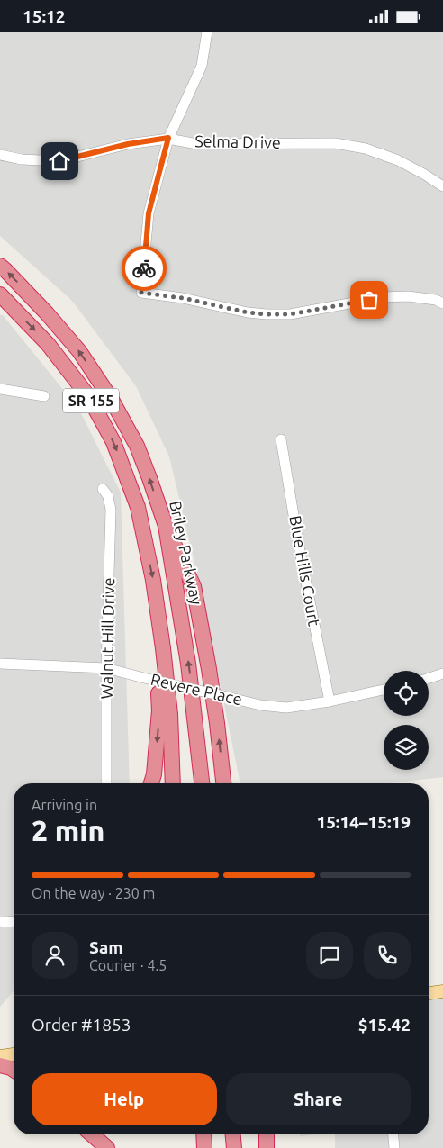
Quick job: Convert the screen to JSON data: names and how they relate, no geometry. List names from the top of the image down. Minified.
{"streets":{"highway":["SR 155","Briley Parkway"],"street":["Selma Drive","Blue Hills Court","Walnut Hill Drive","Revere Place"]},"crossings":[["Blue Hills Court","Revere Place"],["Walnut Hill Drive","Revere Place"]],"page":{"status":"15:12","heading":["2 min","Arriving in","15:14–15:19"],"panel":["Sam","Courier · 4.5","Order #1853","$15.42"],"bar":"On the way · 230 m","buttons":["Help","Share"]}}
